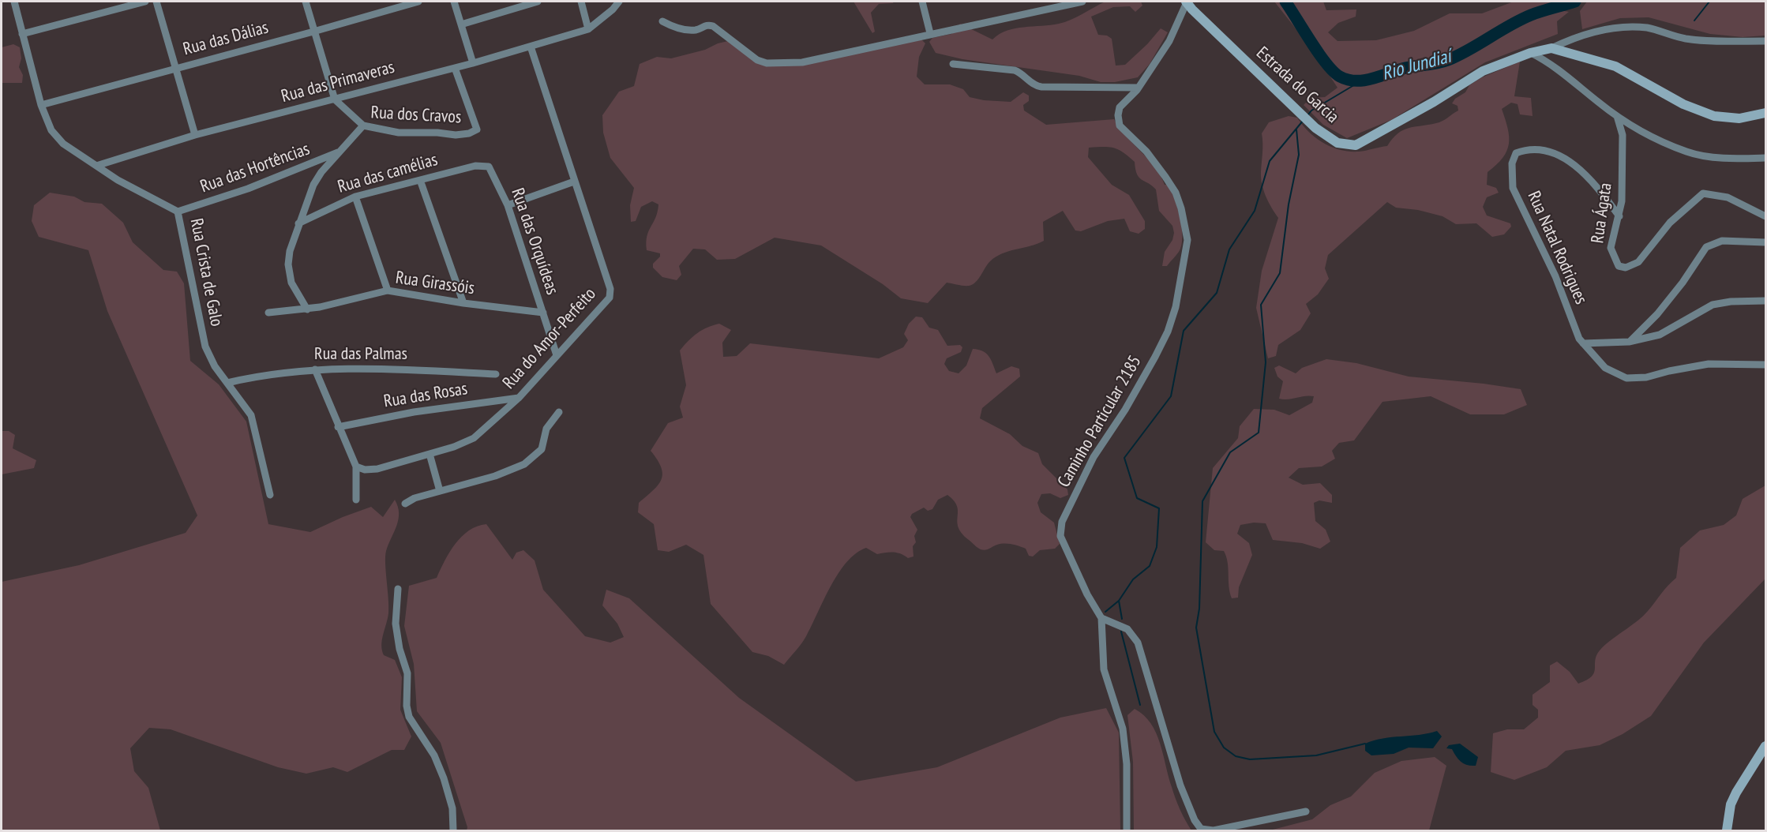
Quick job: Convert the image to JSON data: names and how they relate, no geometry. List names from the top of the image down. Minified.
{"streets":{"street":["Rua das Dálias","Rua das Primaveras","Estrada do Garcia","Rua dos Cravos","Rua das Hortências","Rua das camélias","Rua Ágata","Rua das Orquídeas","Rua Natal Rodrigues","Rua Crista de Galo","Rua Girassóis","Rua do Amor-Perfeito","Rua das Palmas","Rua das Rosas","Caminho Particular 2185"]},"crossings":[["Rua das Dálias","Rua Crista de Galo"],["Rua das Primaveras","Rua dos Cravos"],["Rua das Primaveras","Rua Crista de Galo"],["Rua das Primaveras","Rua do Amor-Perfeito"],["Rua dos Cravos","Rua das Hortências"],["Rua dos Cravos","Rua das camélias"],["Rua dos Cravos","Rua Girassóis"],["Rua das Hortências","Rua Crista de Galo"],["Rua das camélias","Rua das Orquídeas"],["Rua Ágata","Rua Natal Rodrigues"],["Rua das Orquídeas","Rua Girassóis"],["Rua das Orquídeas","Rua do Amor-Perfeito"],["Rua Crista de Galo","Rua das Palmas"],["Rua do Amor-Perfeito","Rua das Rosas"]],"water":["Rio Jundiaí"]}
